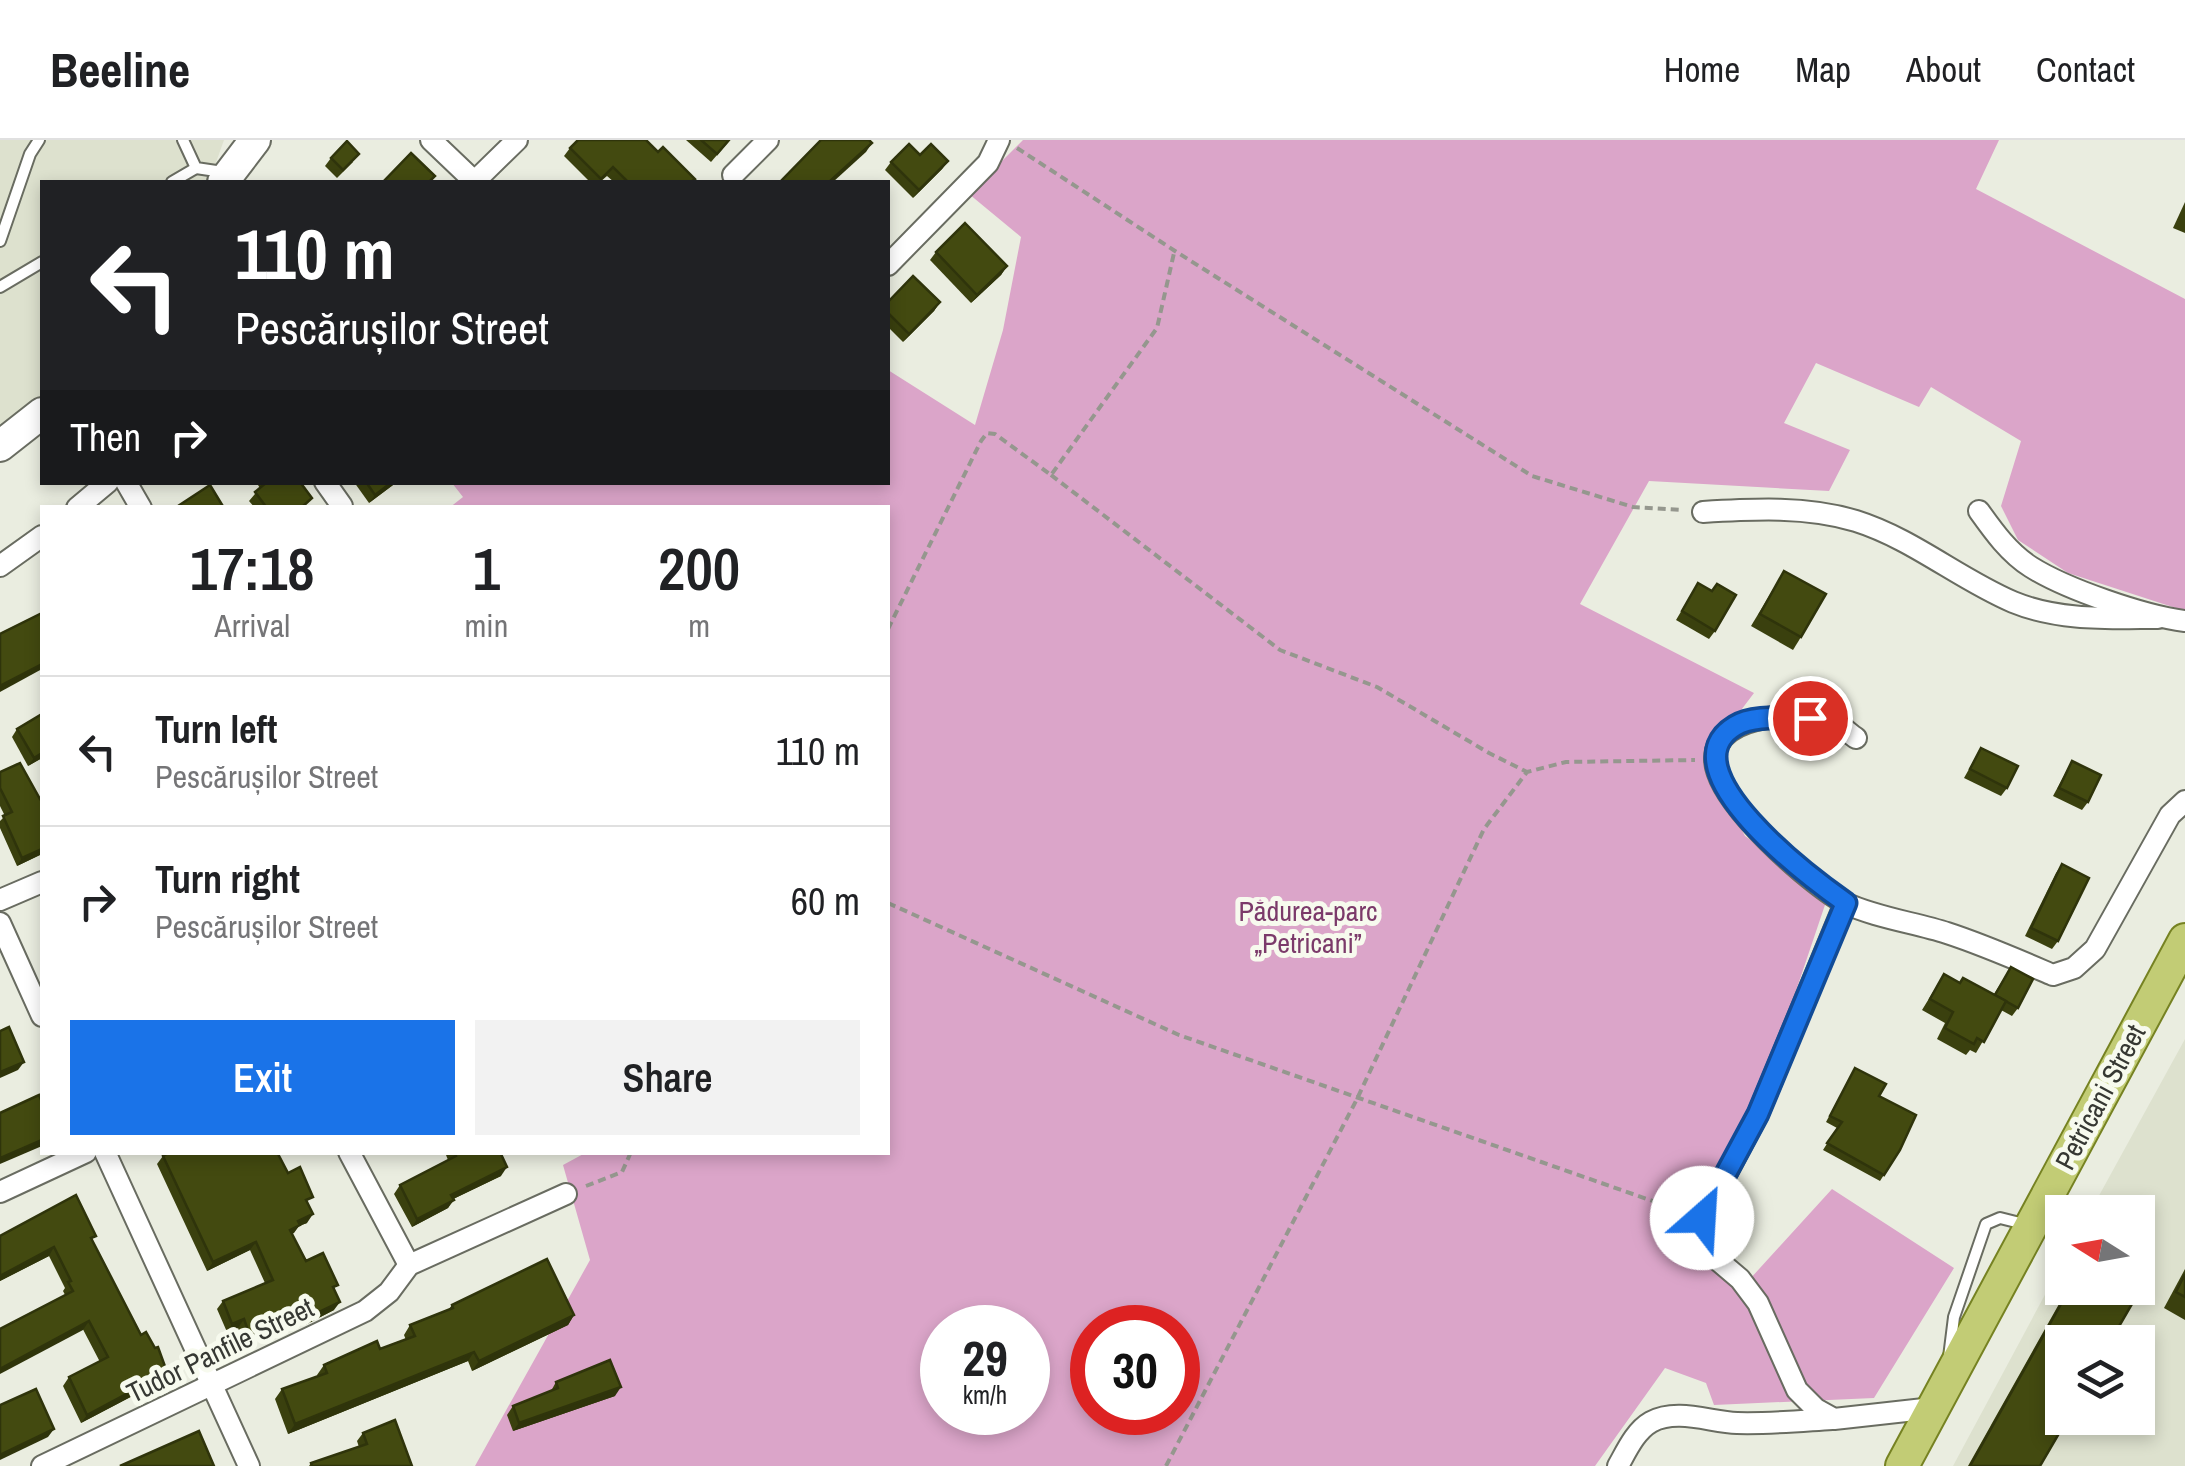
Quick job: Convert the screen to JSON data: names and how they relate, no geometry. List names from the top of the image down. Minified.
{"streets":{"main road":["Petricani Street"],"street":["Tudor Panfile Street"]},"parks":["Pădurea-parc „Petricani”"],"north":"left","page":{"header":"Beeline","nav":["Home","Map","About","Contact"],"turn":["110 m","Pescărușilor Street"],"then":"Then","eta":["17:18","Arrival","1","min","200","m"],"list":[{"name":"Turn left","note":"Pescărușilor Street","value":"110 m"},{"name":"Turn right","note":"Pescărușilor Street","value":"60 m"}],"buttons":["Exit","Share"],"speed":"29 km/h","limit":"30"}}
